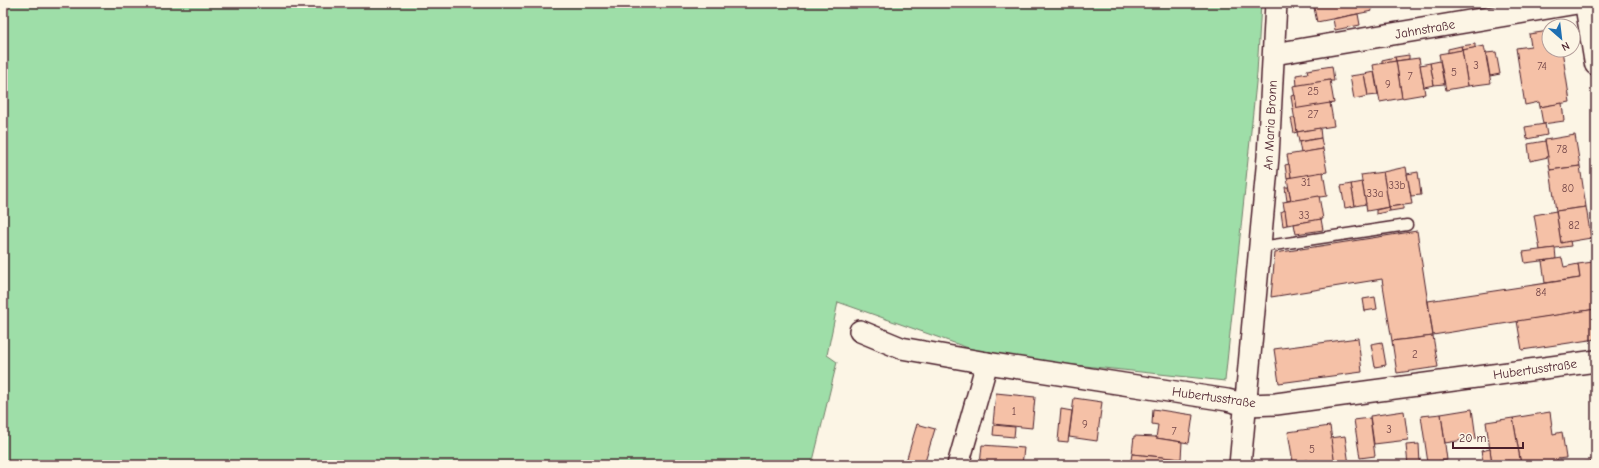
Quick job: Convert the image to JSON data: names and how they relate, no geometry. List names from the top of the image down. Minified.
{"streets":{"street":["Jahnstraße","An Maria Bronn","Hubertusstraße"]},"crossings":[["Jahnstraße","An Maria Bronn"],["An Maria Bronn","Hubertusstraße"]],"house_numbers":["3","74","5","7","9","25","27","78","31","33b","80","33a","33","82","84","2","1","9","3","7","5"],"scale_bar":"20 m","north":"bottom right"}
